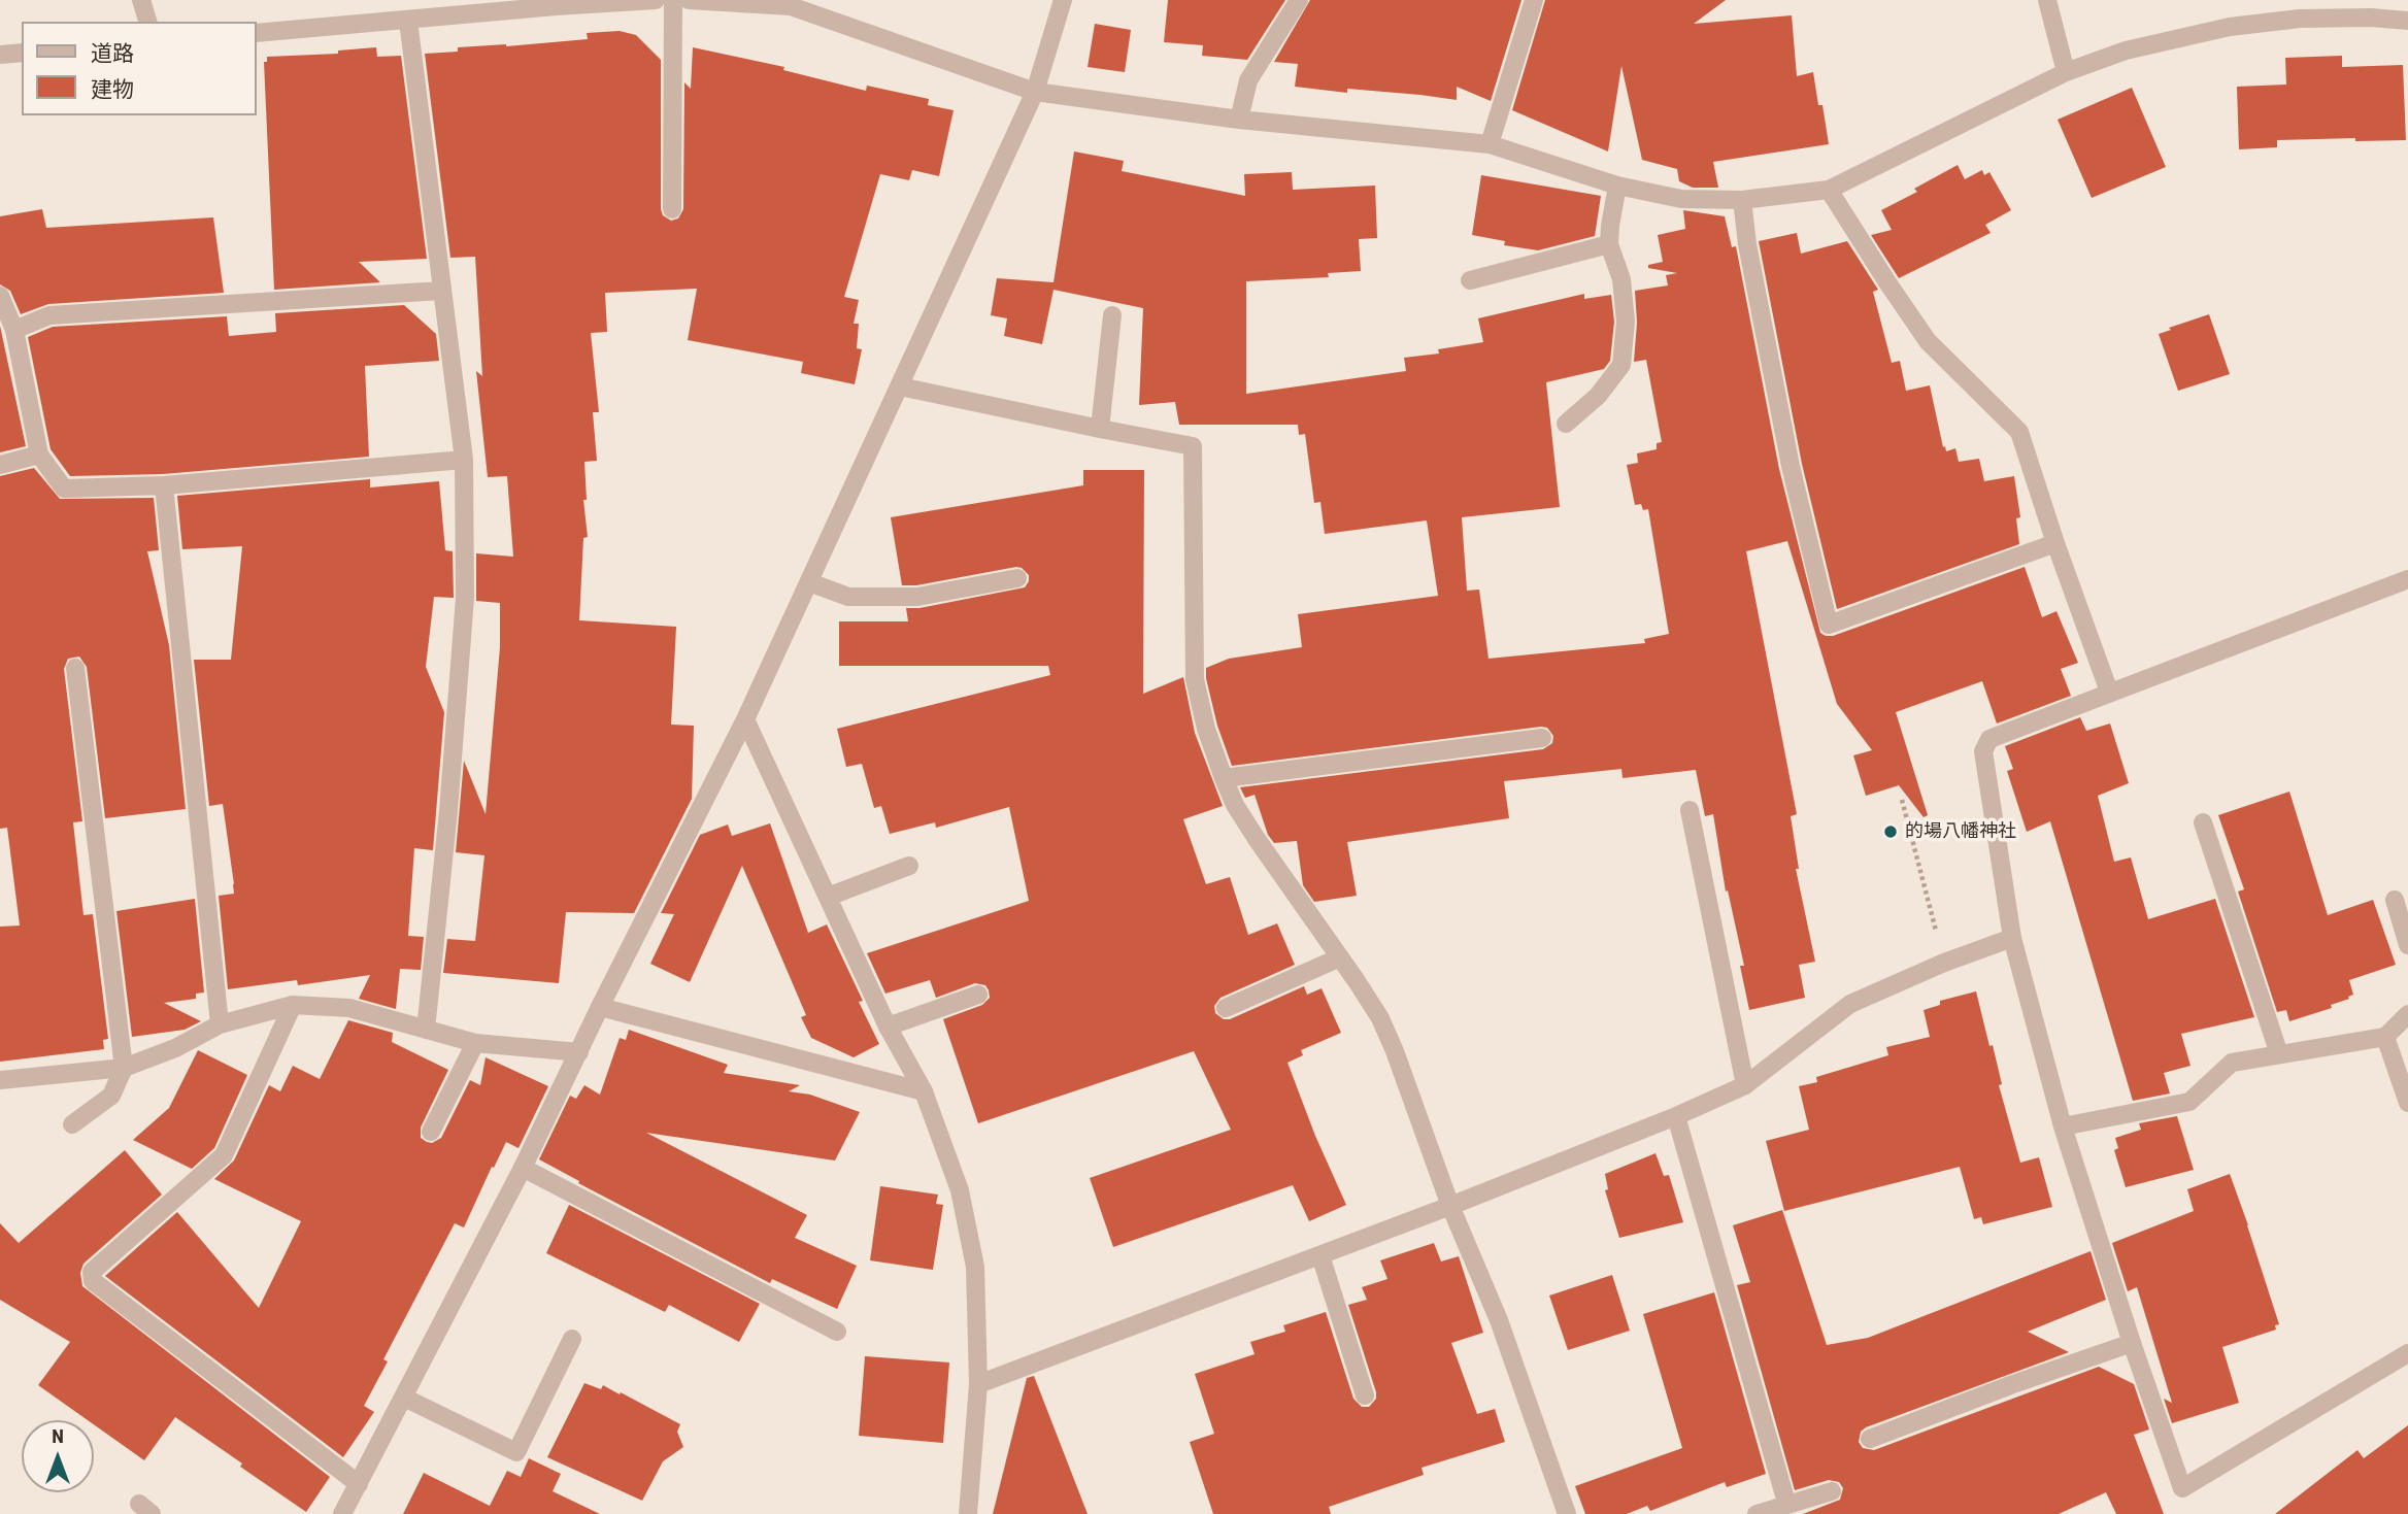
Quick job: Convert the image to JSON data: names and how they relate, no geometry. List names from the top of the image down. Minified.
{"places":["的場八幡神社"],"legend":["道路","建物"],"north":"top"}
